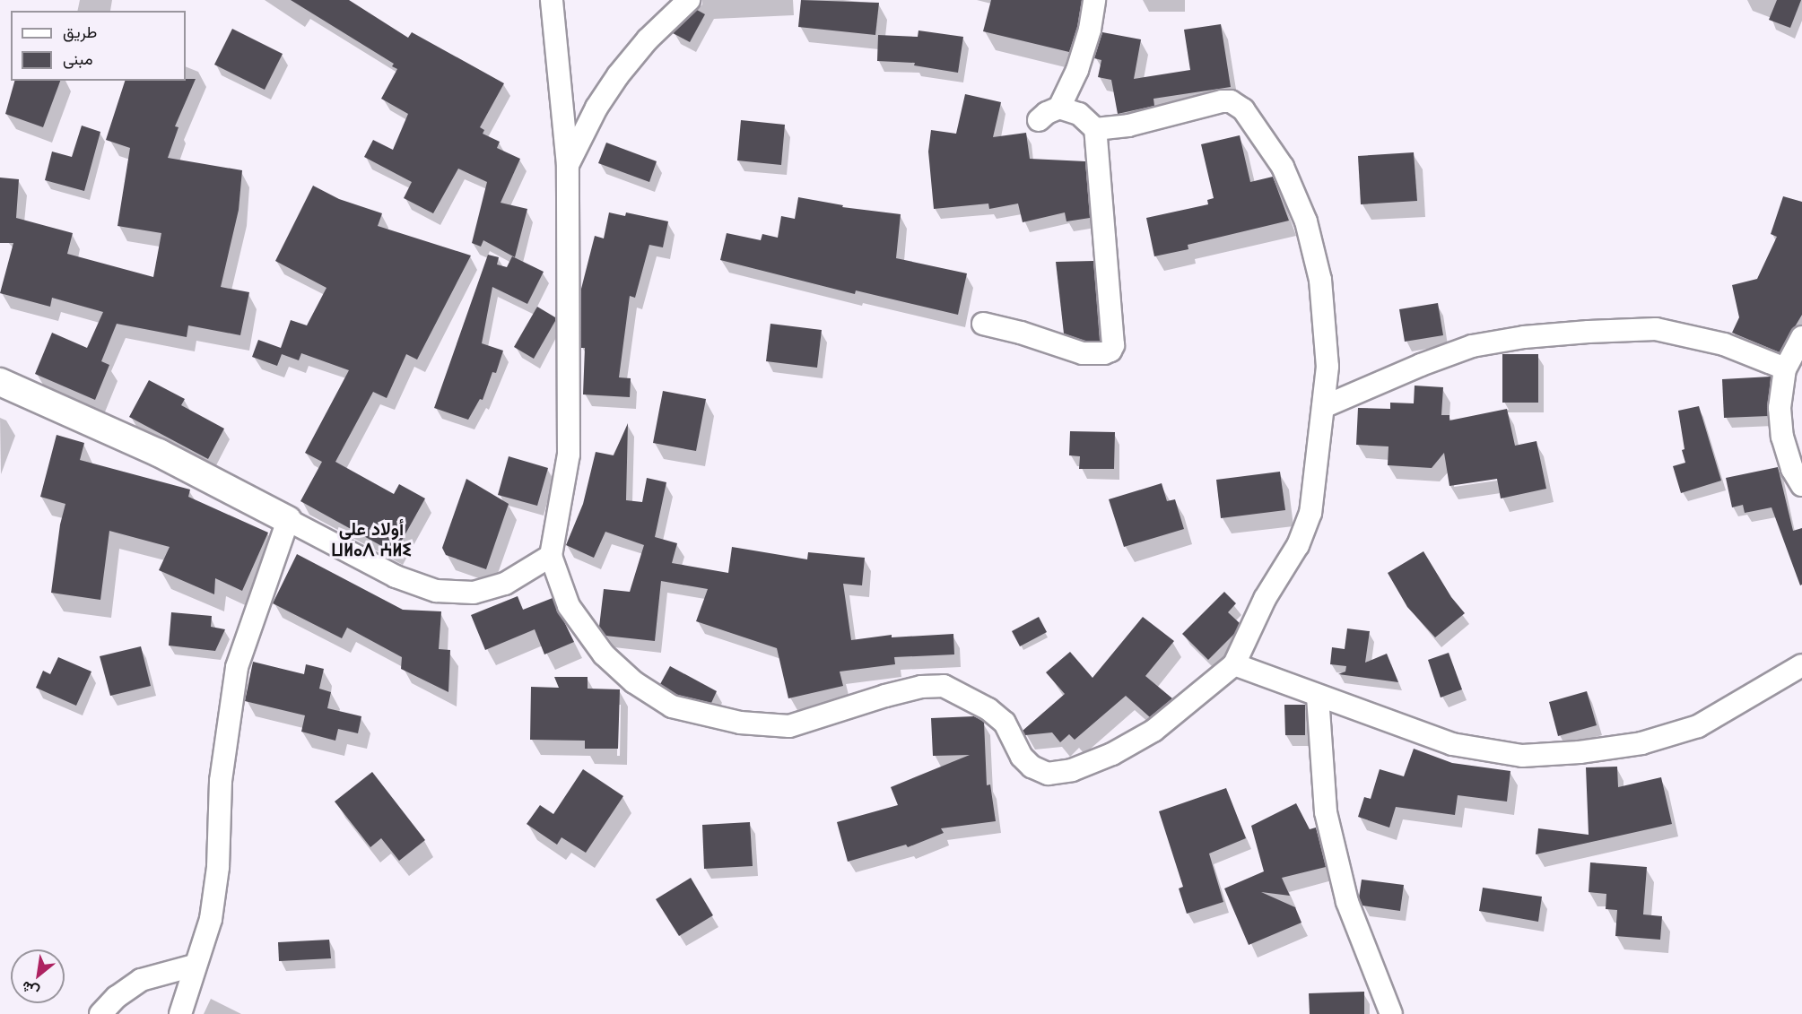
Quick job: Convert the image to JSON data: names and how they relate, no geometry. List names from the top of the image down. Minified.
{"districts":["أولاد علي ⵡⵍⴰⴷ ⵄⵍⵉ"],"legend":["طريق","مبنى"],"north":"bottom left"}
